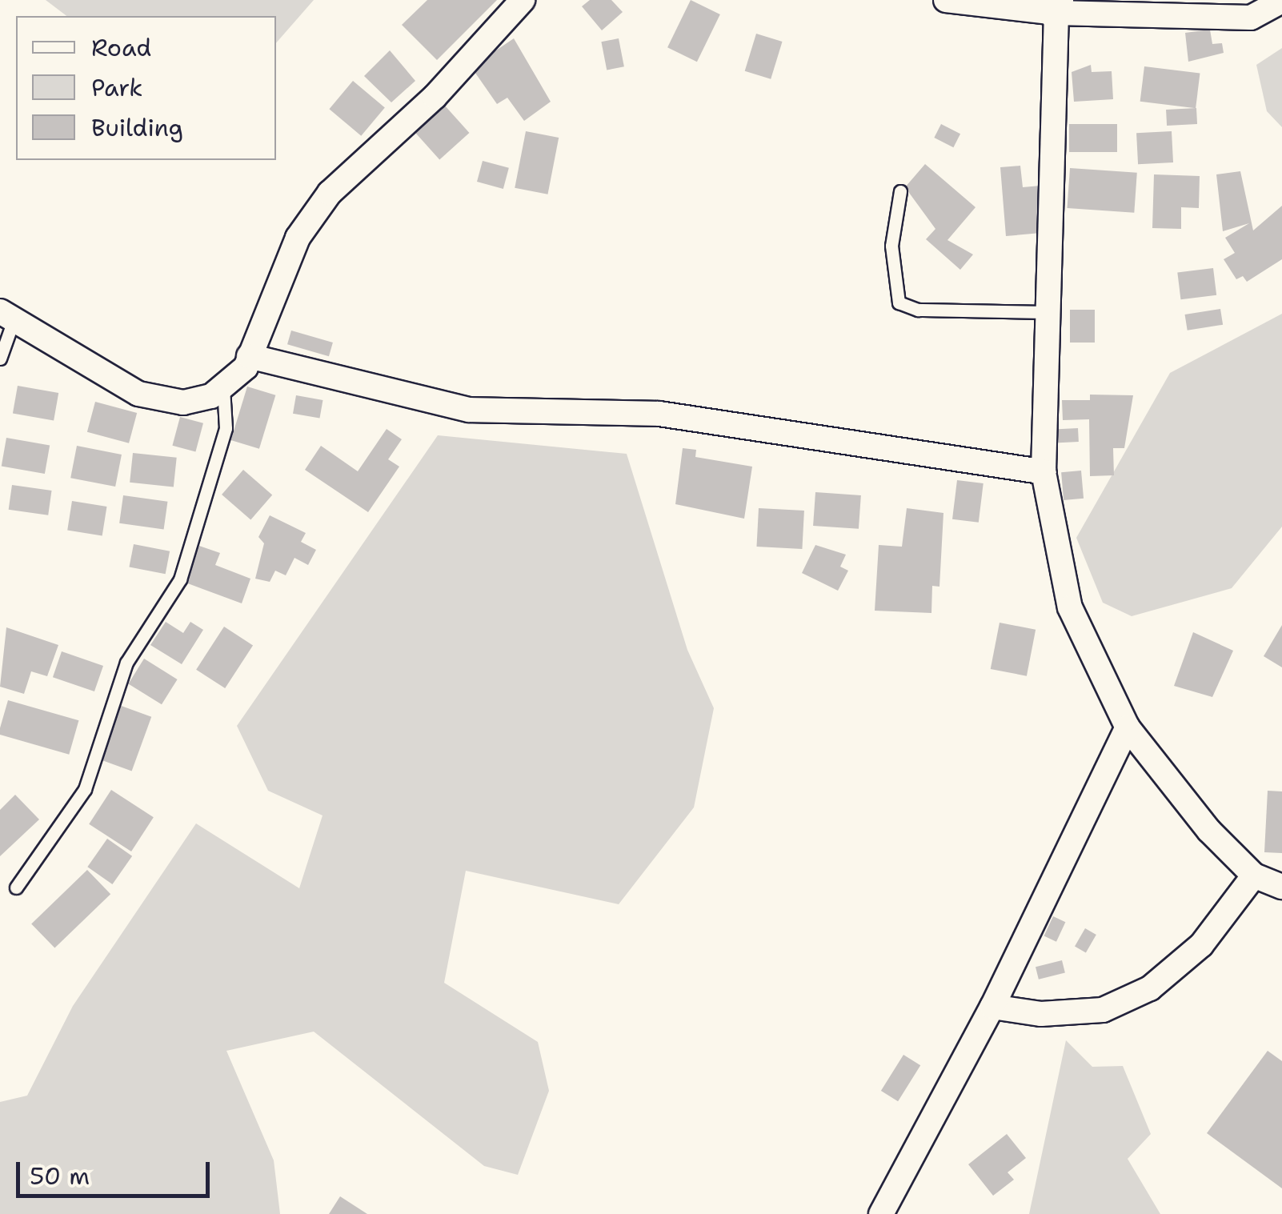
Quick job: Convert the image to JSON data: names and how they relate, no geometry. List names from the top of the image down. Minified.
{"legend":["Road","Park","Building"],"scale_bar":"50 m"}
